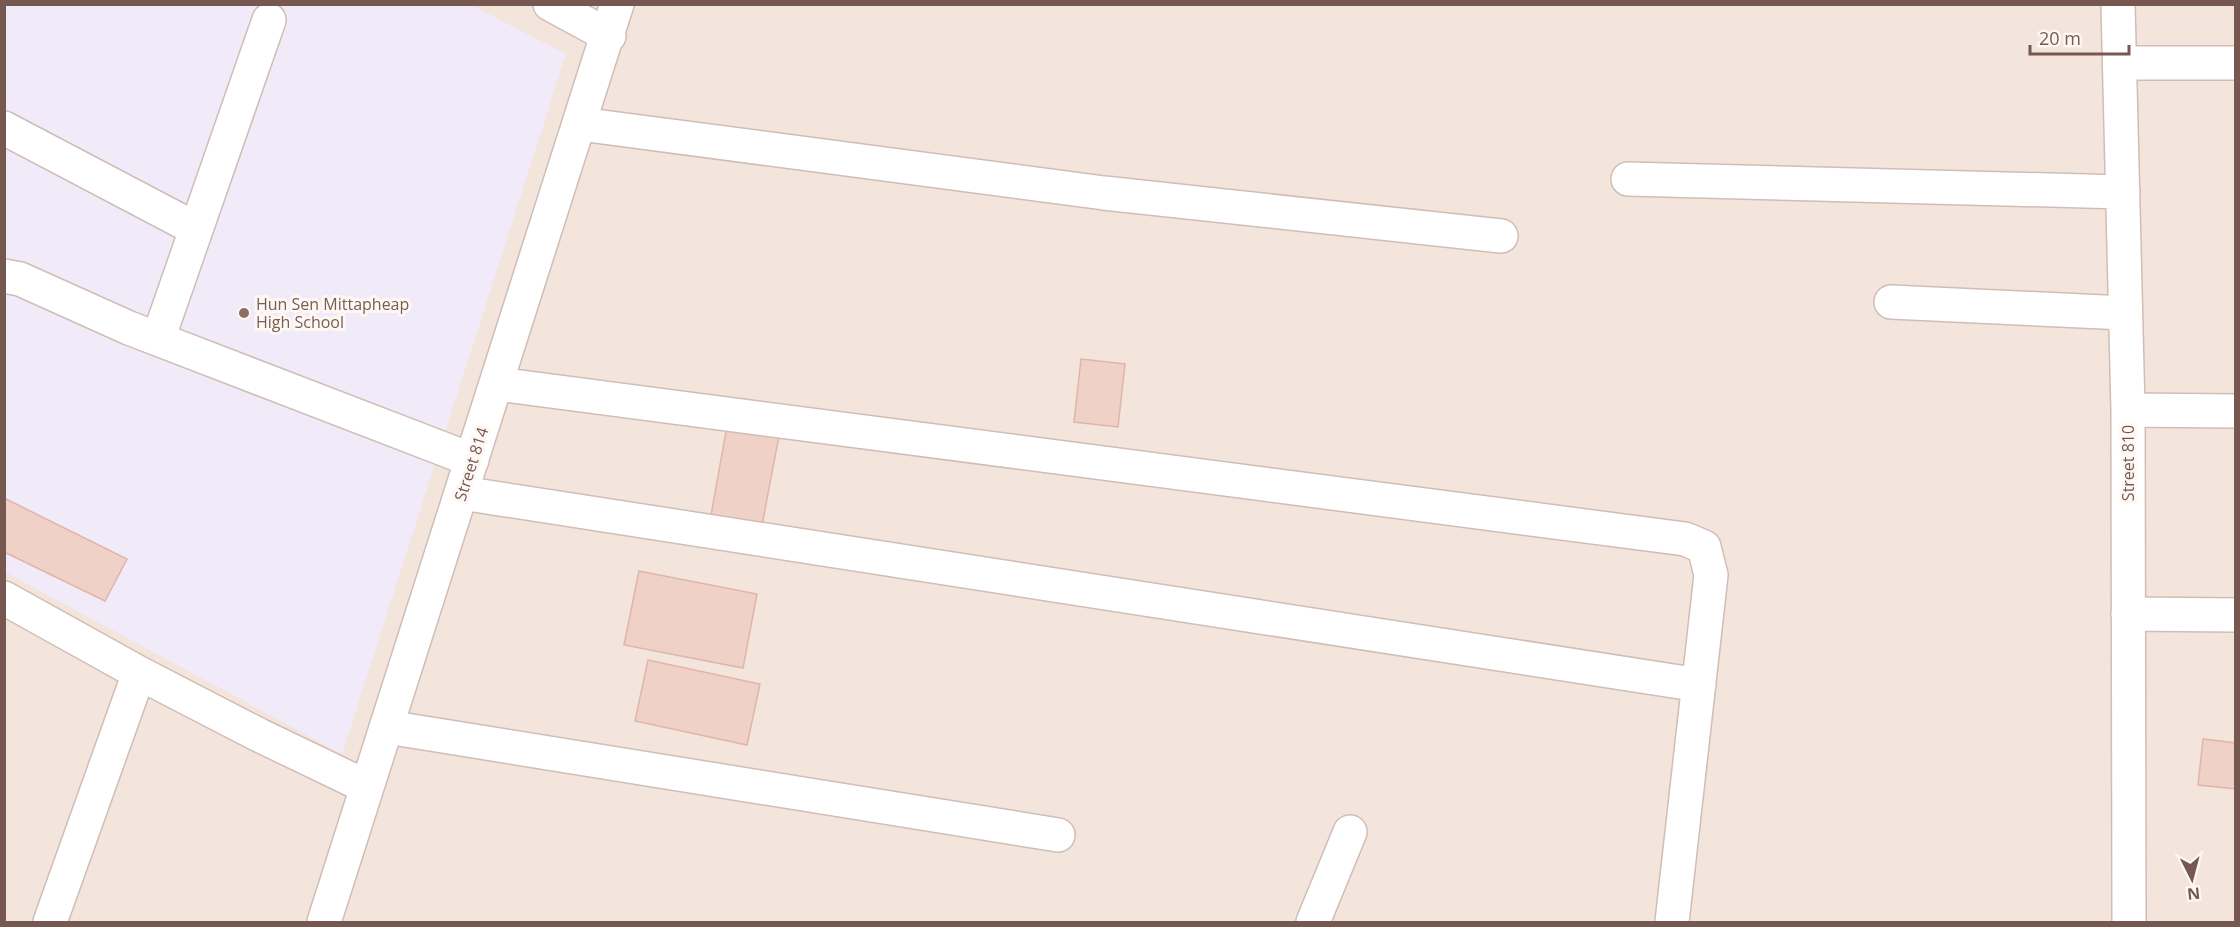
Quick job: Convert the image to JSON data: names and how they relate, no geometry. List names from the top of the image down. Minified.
{"streets":{"street":["Street 810","Street 814"]},"places":["Hun Sen Mittapheap High School"],"scale_bar":"20 m","north":"bottom"}
